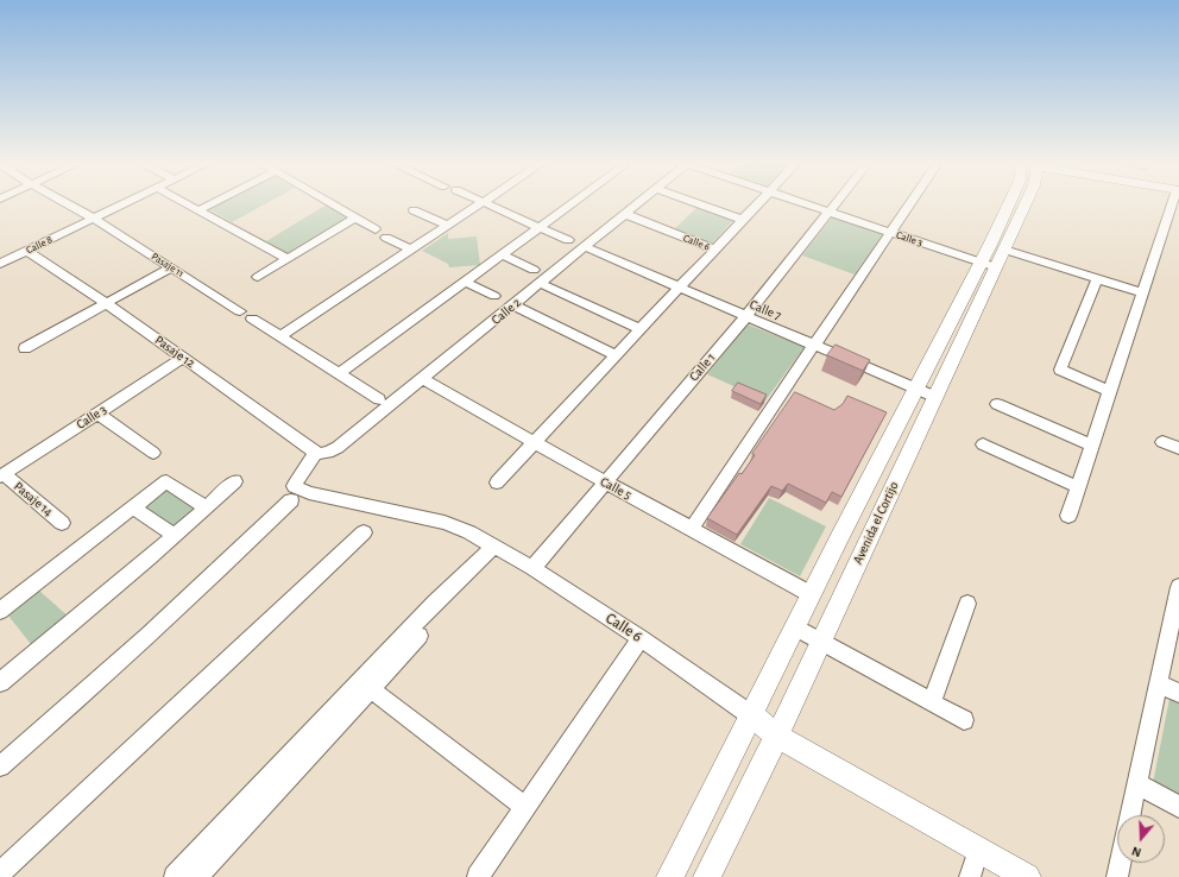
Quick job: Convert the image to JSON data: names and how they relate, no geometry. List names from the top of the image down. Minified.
{"streets":{"street":["Calle 3","Calle 6","Calle 8","Pasaje 11","Calle 7","Calle 2","Pasaje 12","Calle 1","Calle 5","Pasaje 14","Avenida el Cortijo"]},"crossings":[["Calle 3","Pasaje 12"],["Calle 3","Calle 1"],["Calle 3","Pasaje 14"],["Calle 3","Avenida el Cortijo"],["Calle 6","Calle 2"],["Calle 6","Pasaje 12"],["Calle 6","Calle 1"],["Calle 6","Avenida el Cortijo"],["Calle 8","Pasaje 11"],["Calle 8","Pasaje 12"],["Calle 7","Calle 2"],["Calle 7","Calle 1"],["Calle 7","Avenida el Cortijo"],["Calle 2","Pasaje 12"],["Calle 2","Calle 5"],["Calle 1","Calle 5"],["Calle 5","Avenida el Cortijo"]],"north":"bottom"}
